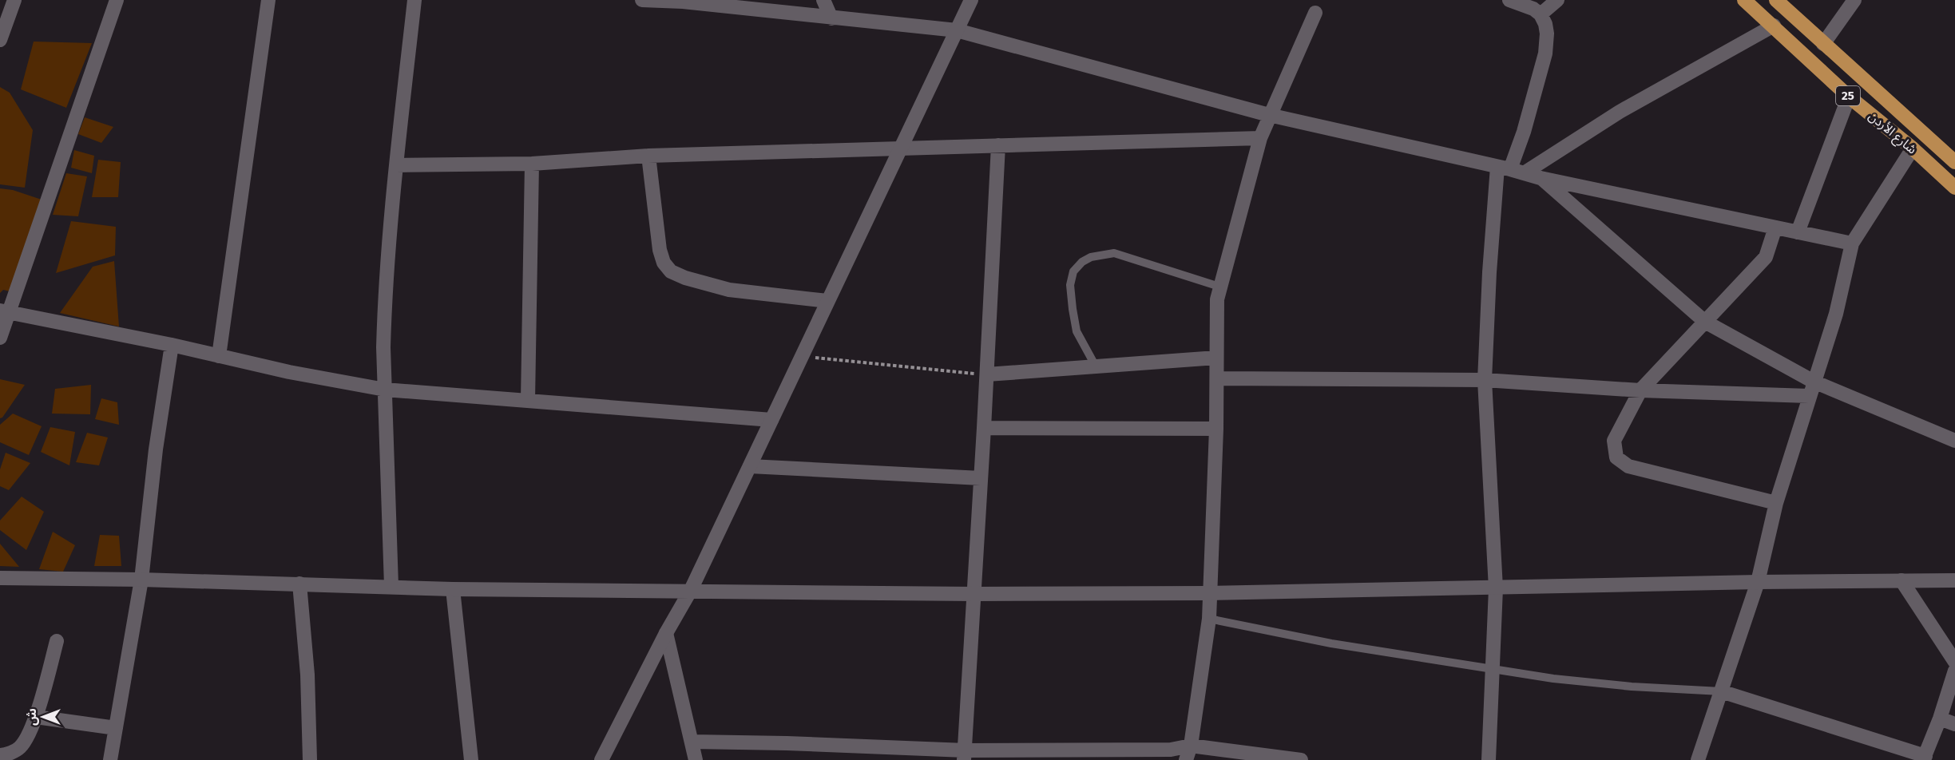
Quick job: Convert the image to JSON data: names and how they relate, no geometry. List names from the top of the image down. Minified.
{"streets":{"highway":["25","شارع الأردن"]},"north":"left"}
